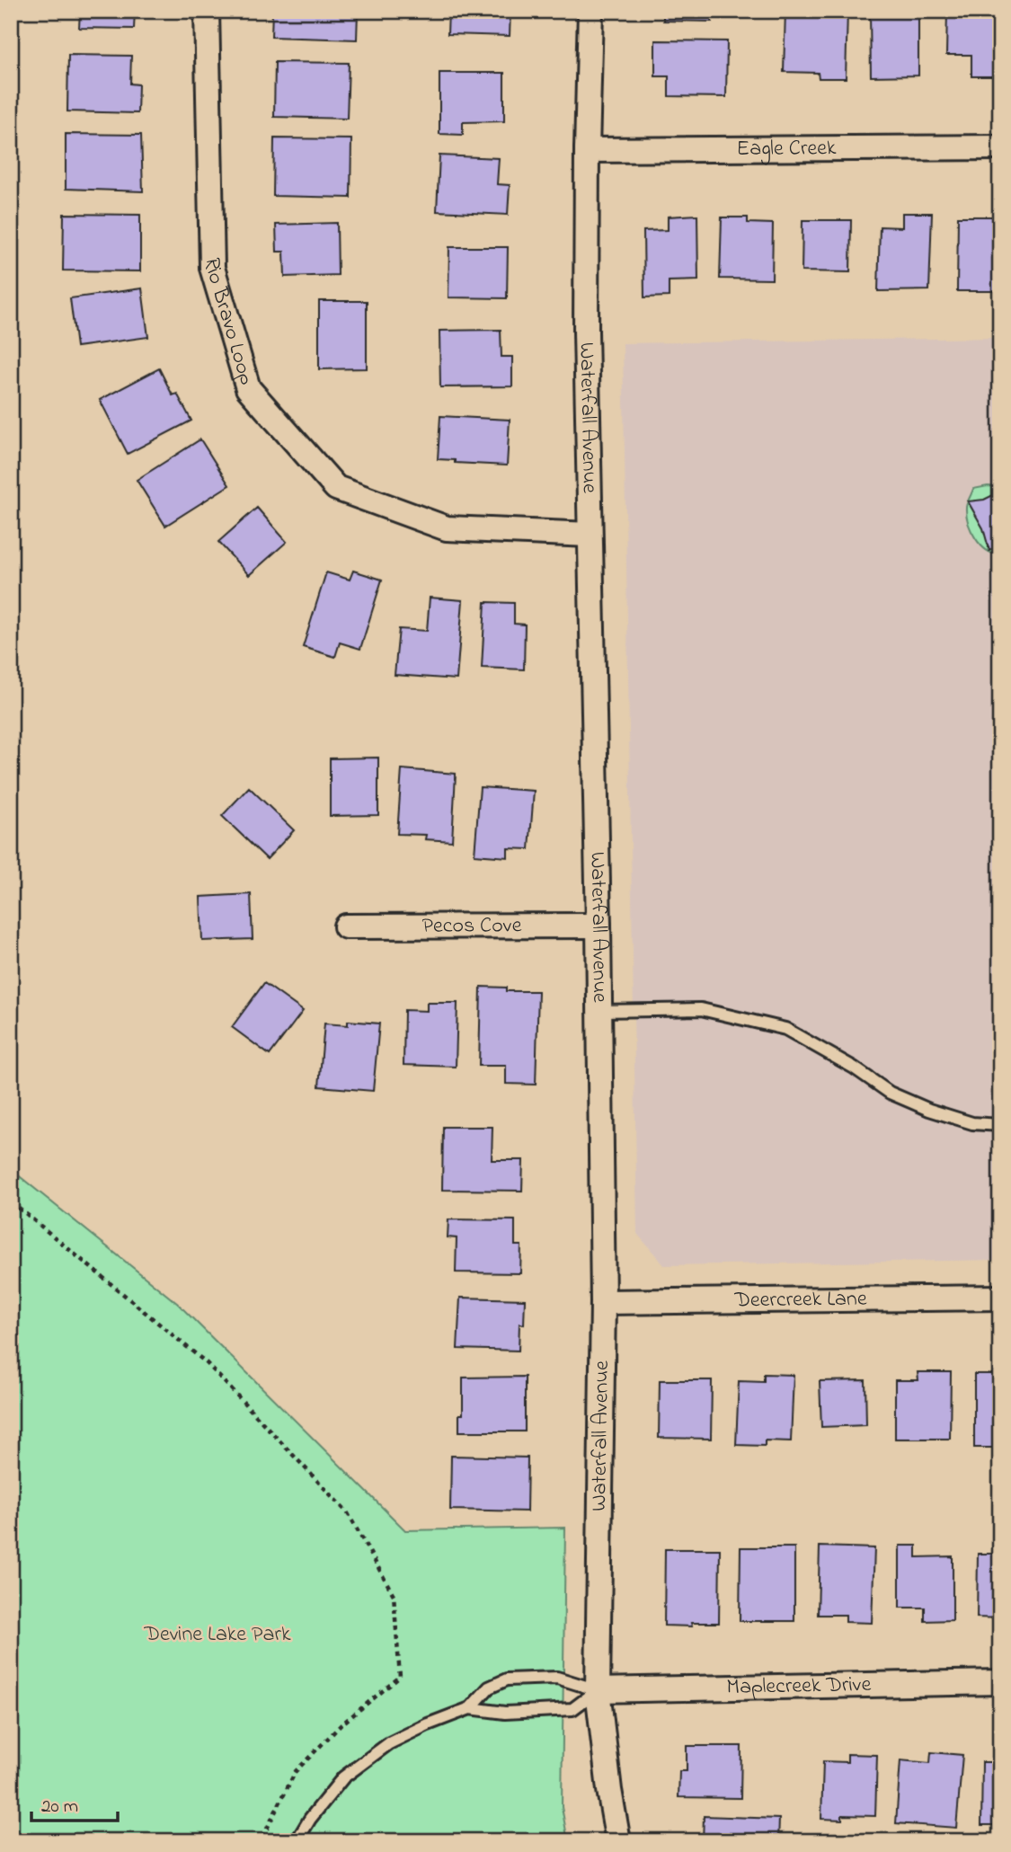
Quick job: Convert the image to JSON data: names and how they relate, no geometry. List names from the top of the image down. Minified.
{"streets":{"street":["Eagle Creek","Rio Bravo Loop","Waterfall Avenue","Pecos Cove","Deercreek Lane","Maplecreek Drive"]},"crossings":[["Eagle Creek","Waterfall Avenue"],["Rio Bravo Loop","Waterfall Avenue"],["Waterfall Avenue","Pecos Cove"],["Waterfall Avenue","Deercreek Lane"],["Waterfall Avenue","Maplecreek Drive"]],"parks":["Devine Lake Park"],"scale_bar":"20 m"}
